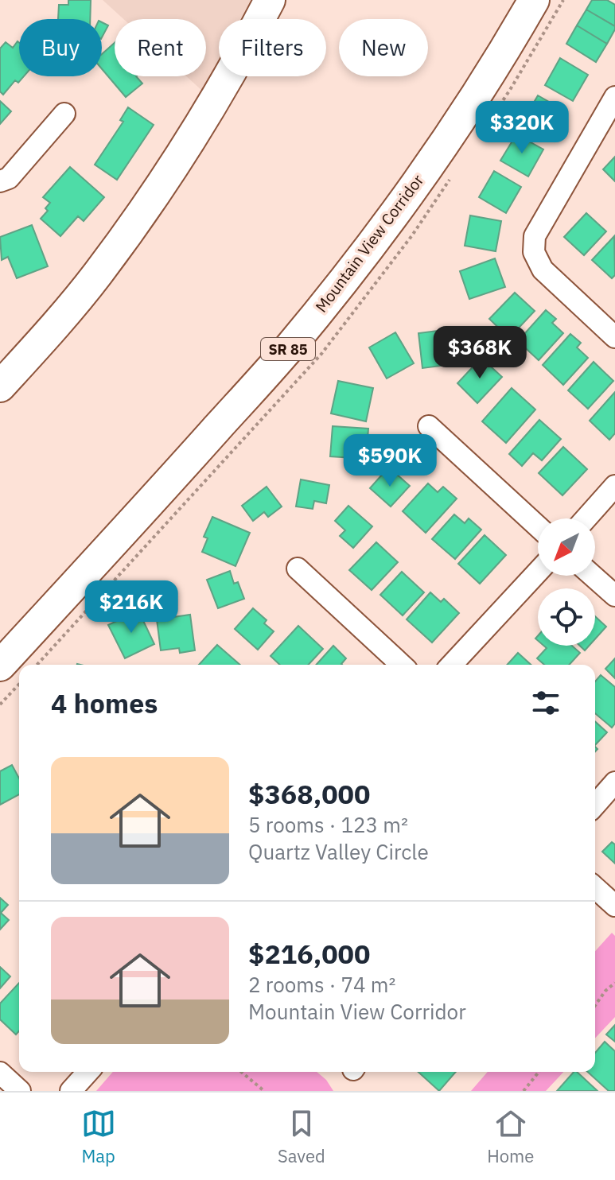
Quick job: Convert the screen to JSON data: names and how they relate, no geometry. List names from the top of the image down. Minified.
{"streets":{"highway":["Mountain View Corridor","SR 85"]},"north":"bottom left","page":{"chip":["Buy","Rent","Filters","New"],"price":["$320K","$368K","$590K","$216K"],"heading":"4 homes","list":[{"name":"$368,000","note":"5 rooms · 123 m² · Quartz Valley Circle"},{"name":"$216,000","note":"2 rooms · 74 m² · Mountain View Corridor"}],"tabs":["Map","Saved","Home"]}}
